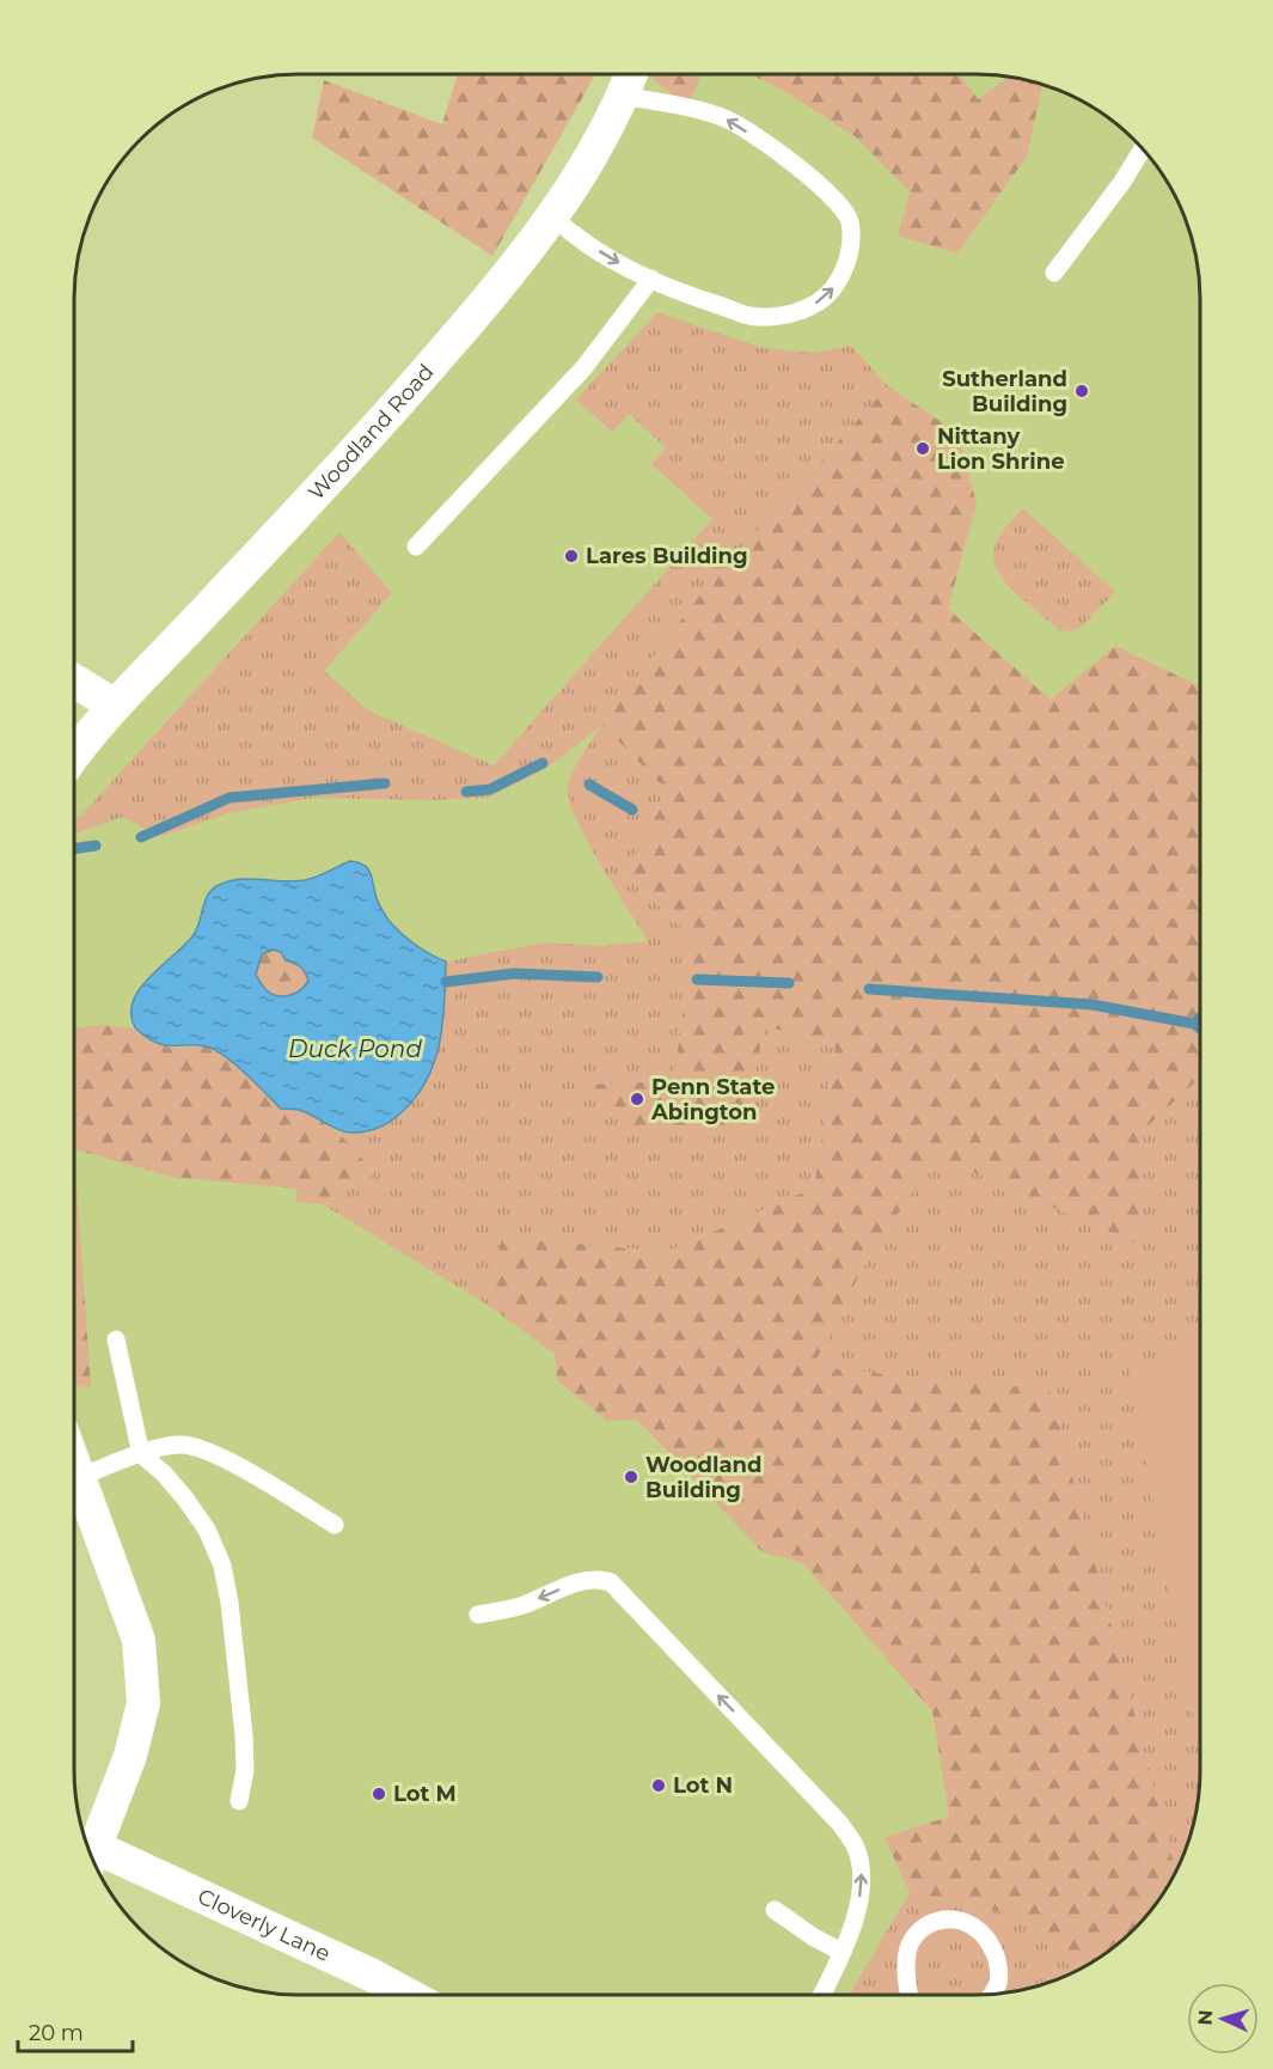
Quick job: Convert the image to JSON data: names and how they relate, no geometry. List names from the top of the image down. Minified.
{"streets":{"street":["Woodland Road","Cloverly Lane"]},"water":["Duck Pond"],"places":["Sutherland Building","Nittany Lion Shrine","Lares Building","Penn State Abington","Woodland Building","Lot N","Lot M"],"scale_bar":"20 m","north":"left"}
